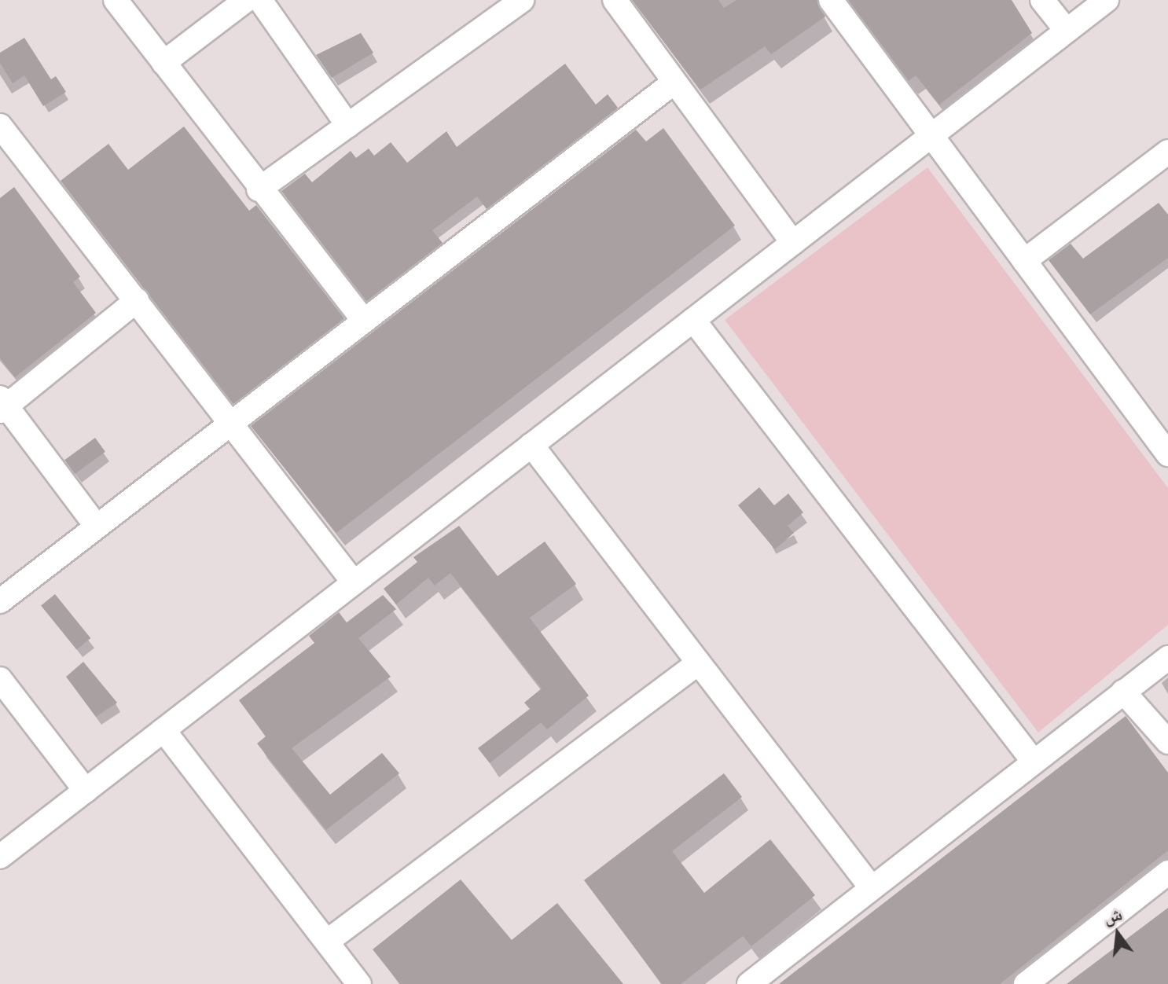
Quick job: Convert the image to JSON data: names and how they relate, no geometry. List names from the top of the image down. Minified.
{"north":"top"}
